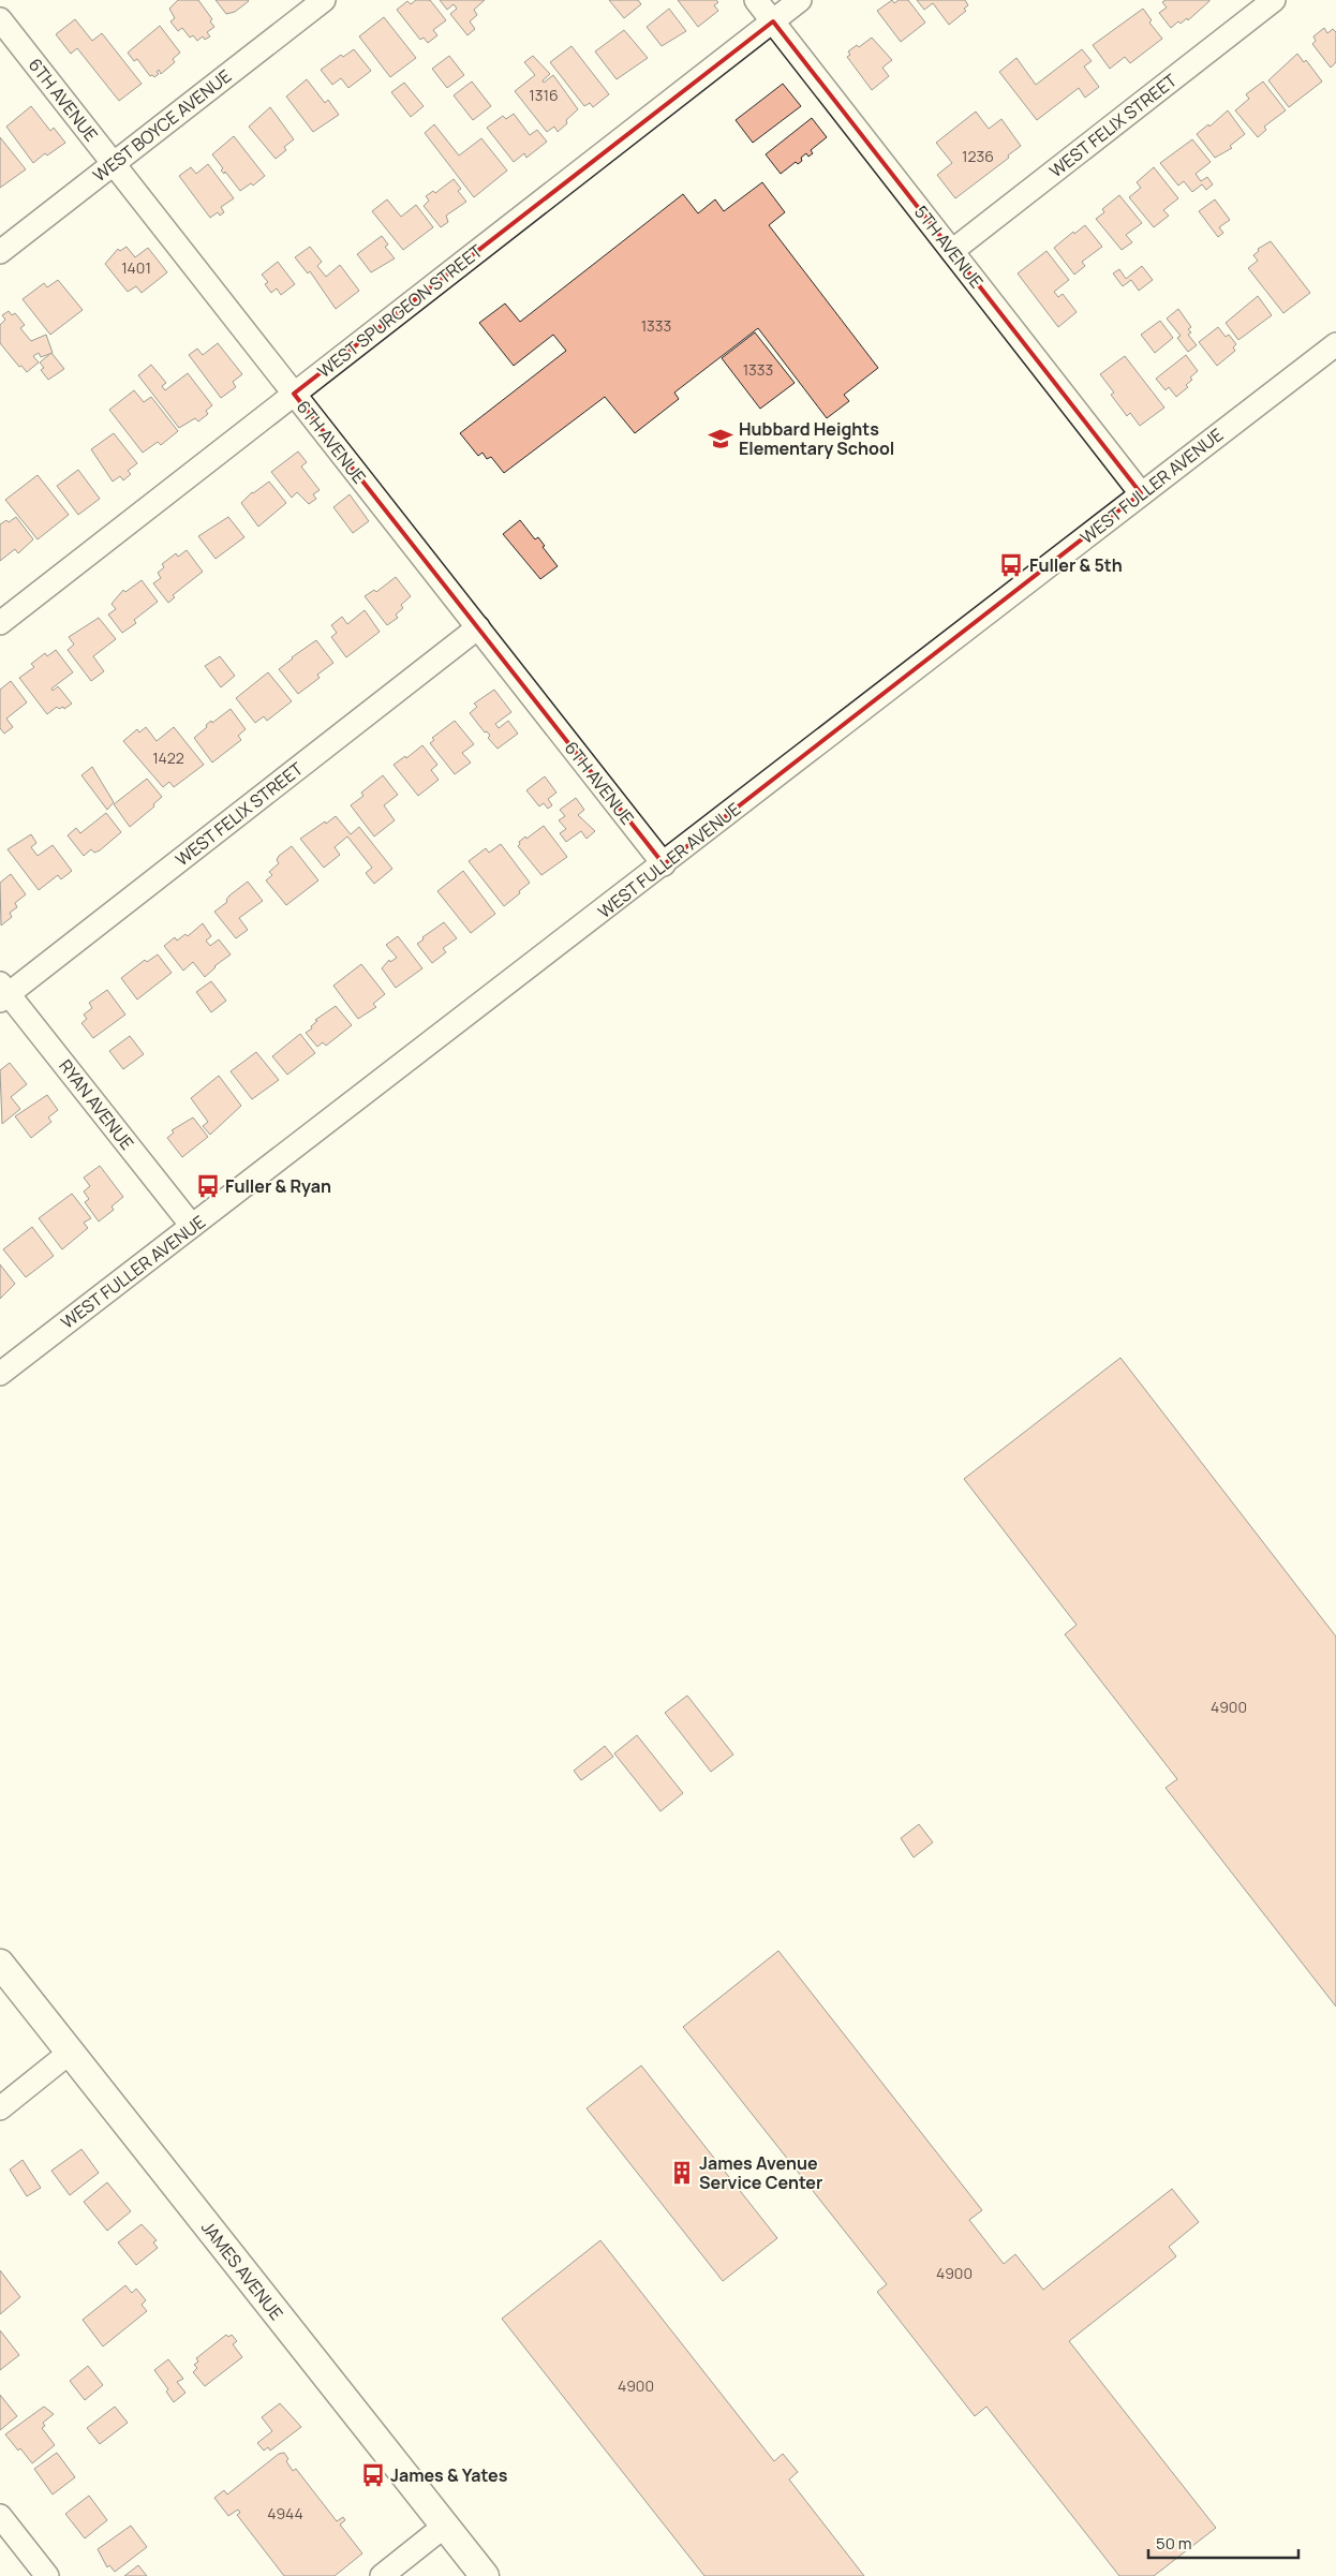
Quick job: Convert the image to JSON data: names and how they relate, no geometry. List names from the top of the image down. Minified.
{"streets":{"main road":["JAMES AVENUE"],"street":["6TH AVENUE","WEST BOYCE AVENUE","WEST FELIX STREET","5TH AVENUE","WEST SPURGEON STREET","WEST FULLER AVENUE","RYAN AVENUE"]},"crossings":[["6TH AVENUE","WEST BOYCE AVENUE"],["6TH AVENUE","WEST FELIX STREET"],["6TH AVENUE","WEST SPURGEON STREET"],["6TH AVENUE","WEST FULLER AVENUE"],["WEST FELIX STREET","5TH AVENUE"],["WEST FELIX STREET","RYAN AVENUE"],["5TH AVENUE","WEST SPURGEON STREET"],["5TH AVENUE","WEST FULLER AVENUE"],["WEST FULLER AVENUE","RYAN AVENUE"]],"places":{"school or university":["Hubbard Heights Elementary School"],"bus stop":["Fuller & 5th","Fuller & Ryan","James & Yates"],"building":["James Avenue Service Center"]},"house_numbers":["1316","1236","1401","1333","1333","1422","4900","4900","4900","4944"],"scale_bar":"50 m"}
